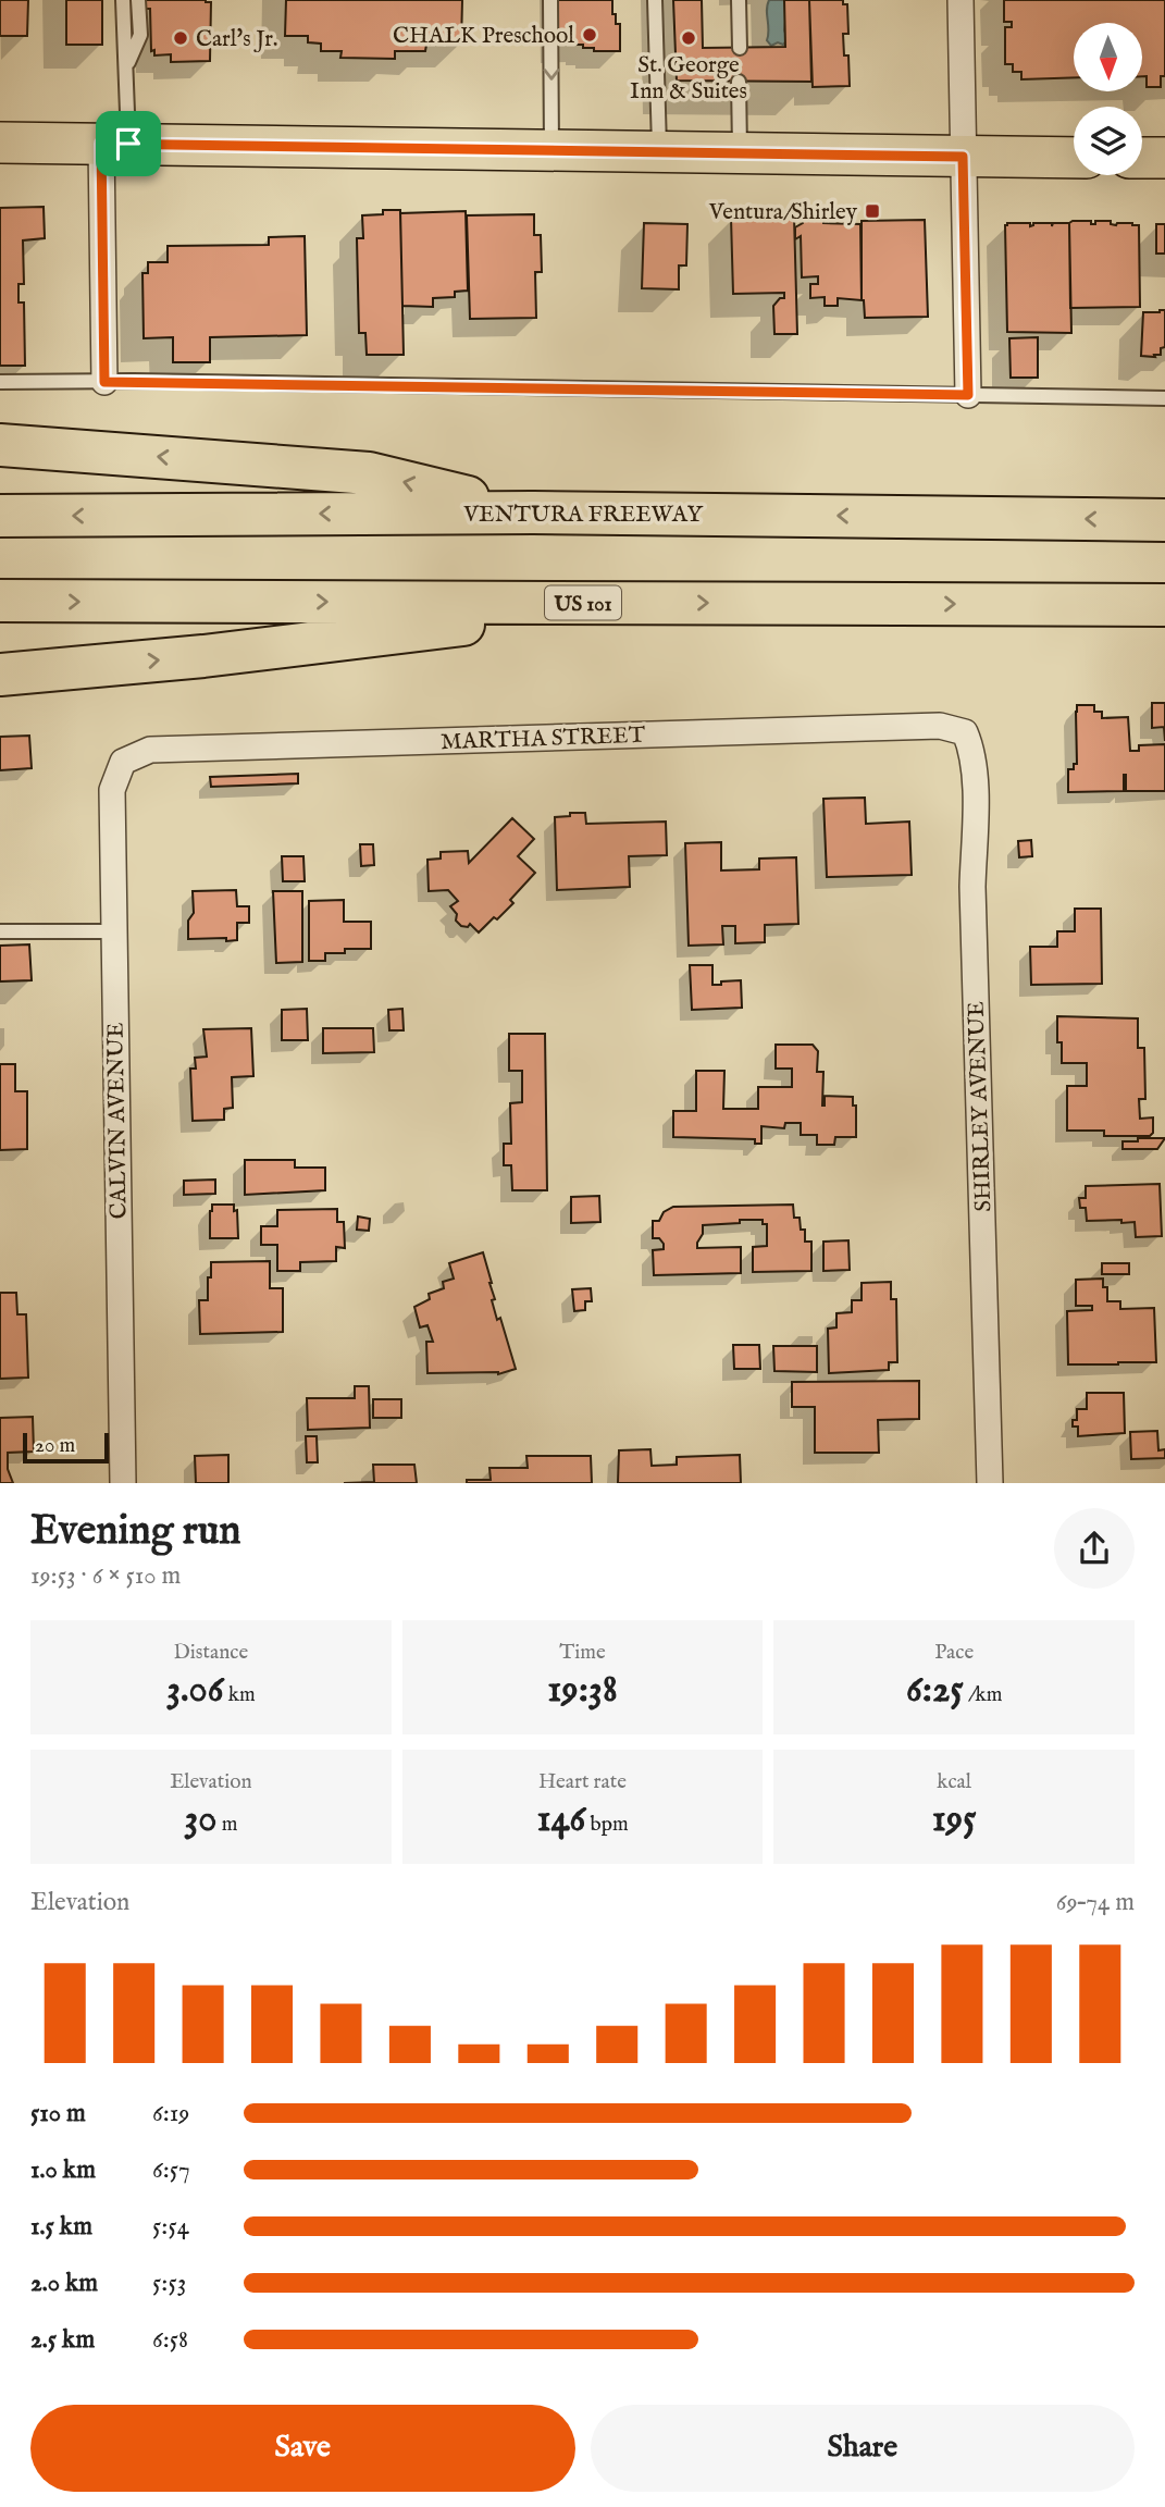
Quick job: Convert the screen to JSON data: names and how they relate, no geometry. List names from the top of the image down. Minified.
{"streets":{"highway":["VENTURA FREEWAY","US 101"],"street":["MARTHA STREET","SHIRLEY AVENUE","CALVIN AVENUE"]},"crossings":[["MARTHA STREET","SHIRLEY AVENUE"],["MARTHA STREET","CALVIN AVENUE"]],"places":{"other":["CHALK Preschool","Carl's Jr.","St. George Inn & Suites"],"transit":["Ventura/Shirley"]},"scale_bar":"20 m","north":"bottom","page":{"scale":"20 m","heading":["Evening run","19:53 · 6 × 510 m"],"stats":[["Distance","3.06 km"],["Time","19:38"],["Pace","6:25 /km"],["Elevation","30 m"],["Heart rate","146 bpm"],["kcal","195"]],"chart":["Elevation","69–74 m"],"list":[{"name":"510 m","note":"6:19"},{"name":"1.0 km","note":"6:57"},{"name":"1.5 km","note":"5:54"},{"name":"2.0 km","note":"5:53"},{"name":"2.5 km","note":"6:58"}],"buttons":["Save","Share"]}}
